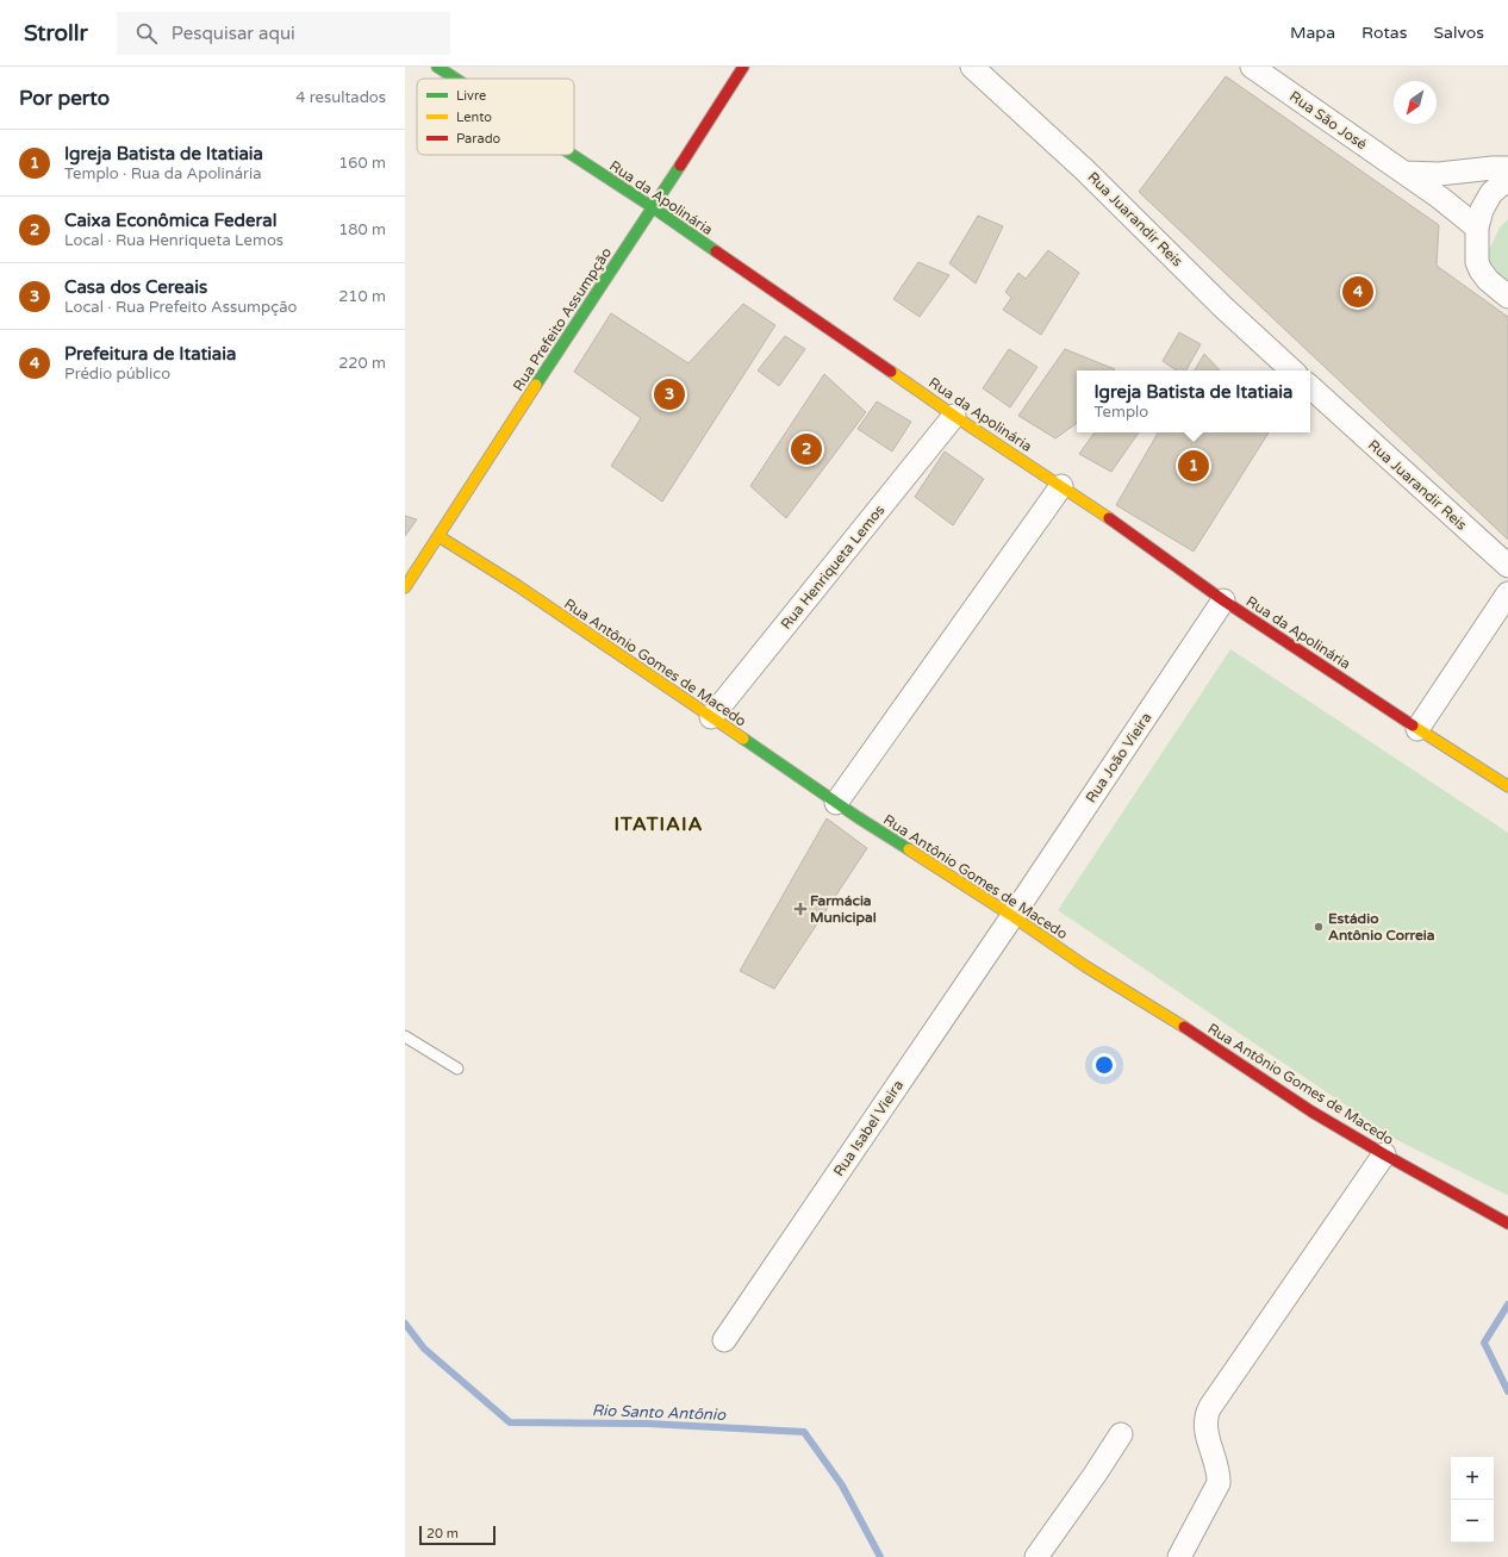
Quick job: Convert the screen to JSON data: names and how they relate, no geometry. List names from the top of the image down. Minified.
{"streets":{"street":["Rua São José","Rua da Apolinária","Rua Juarandir Reis","Rua Prefeito Assumpção","Rua Henriqueta Lemos","Rua Antônio Gomes de Macedo","Rua João Vieira","Rua Isabel Vieira"]},"crossings":[["Rua da Apolinária","Rua Prefeito Assumpção"],["Rua da Apolinária","Rua Henriqueta Lemos"],["Rua da Apolinária","Rua João Vieira"],["Rua Prefeito Assumpção","Rua Antônio Gomes de Macedo"],["Rua Henriqueta Lemos","Rua Antônio Gomes de Macedo"],["Rua Antônio Gomes de Macedo","Rua João Vieira"],["Rua Antônio Gomes de Macedo","Rua Isabel Vieira"],["Rua João Vieira","Rua Isabel Vieira"]],"districts":["ITATIAIA"],"water":["Rio Santo Antônio"],"places":{"health":["Farmácia Municipal"],"other":["Estádio Antônio Correia"]},"legend":["Livre","Lento","Parado"],"scale_bar":"20 m","north":"bottom left","page":{"header":"Strollr","search":"Pesquisar aqui","nav":["Mapa","Rotas","Salvos"],"heading":["Por perto","4 resultados"],"list":[{"mark":"1","name":"Igreja Batista de Itatiaia","note":"Templo · Rua da Apolinária","value":"160 m"},{"mark":"2","name":"Caixa Econômica Federal","note":"Local · Rua Henriqueta Lemos","value":"180 m"},{"mark":"3","name":"Casa dos Cereais","note":"Local · Rua Prefeito Assumpção","value":"210 m"},{"mark":"4","name":"Prefeitura de Itatiaia","note":"Prédio público","value":"220 m"}],"pins":["4","3","2","1"],"popup":["Igreja Batista de Itatiaia","Templo"],"map_buttons":["+","−"],"scale":"20 m"}}
